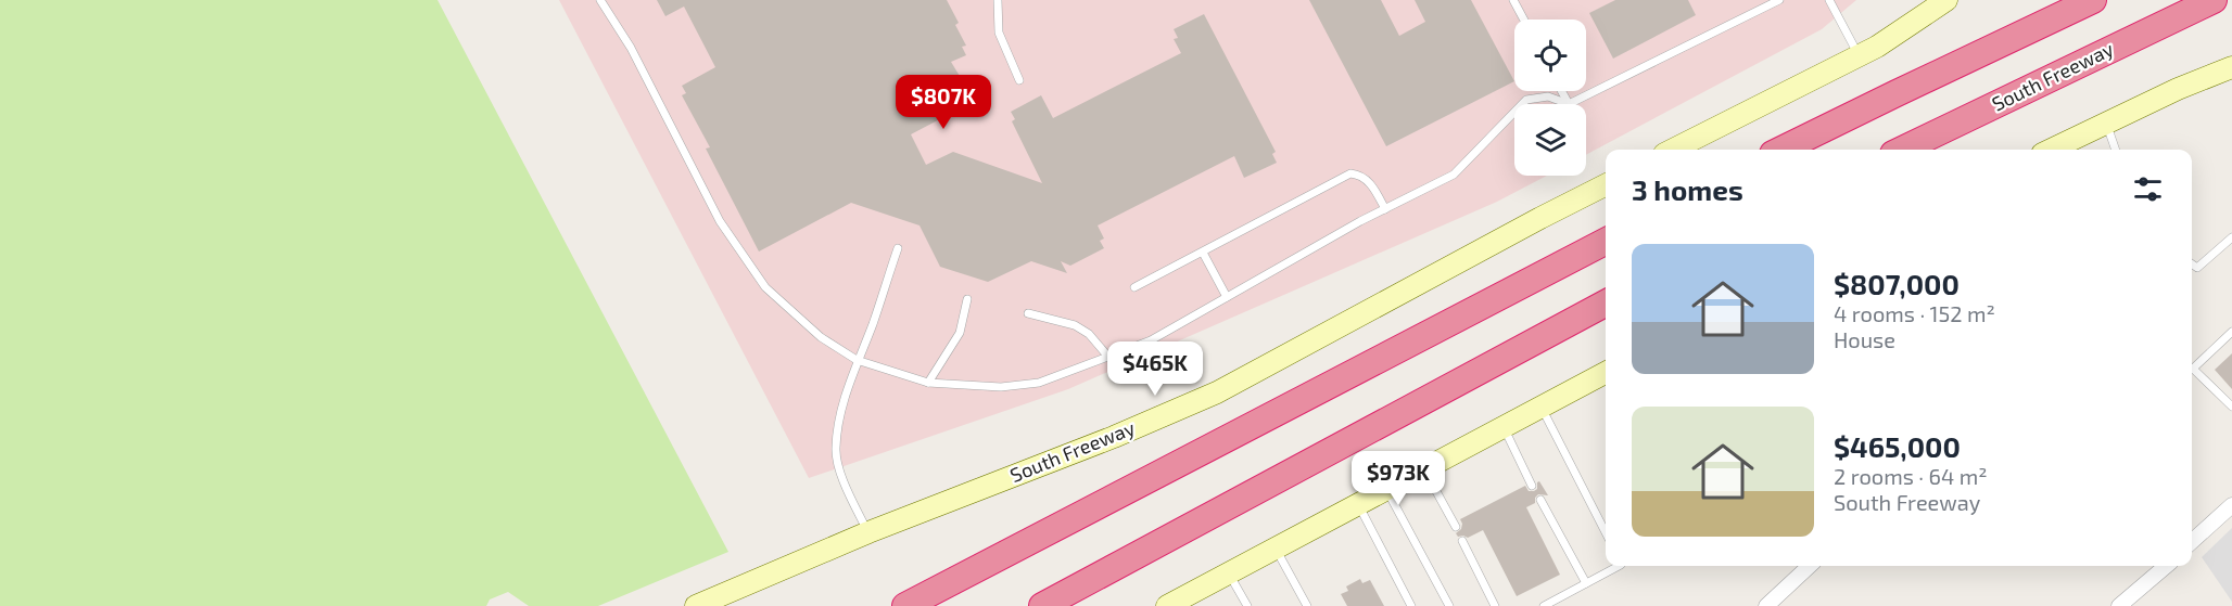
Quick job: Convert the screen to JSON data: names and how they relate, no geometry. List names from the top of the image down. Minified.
{"streets":{"highway":["South Freeway"]},"page":{"price":["$807K","$465K","$973K"],"heading":"3 homes","list":[{"name":"$807,000","note":"4 rooms · 152 m² · House"},{"name":"$465,000","note":"2 rooms · 64 m² · South Freeway"}]}}
